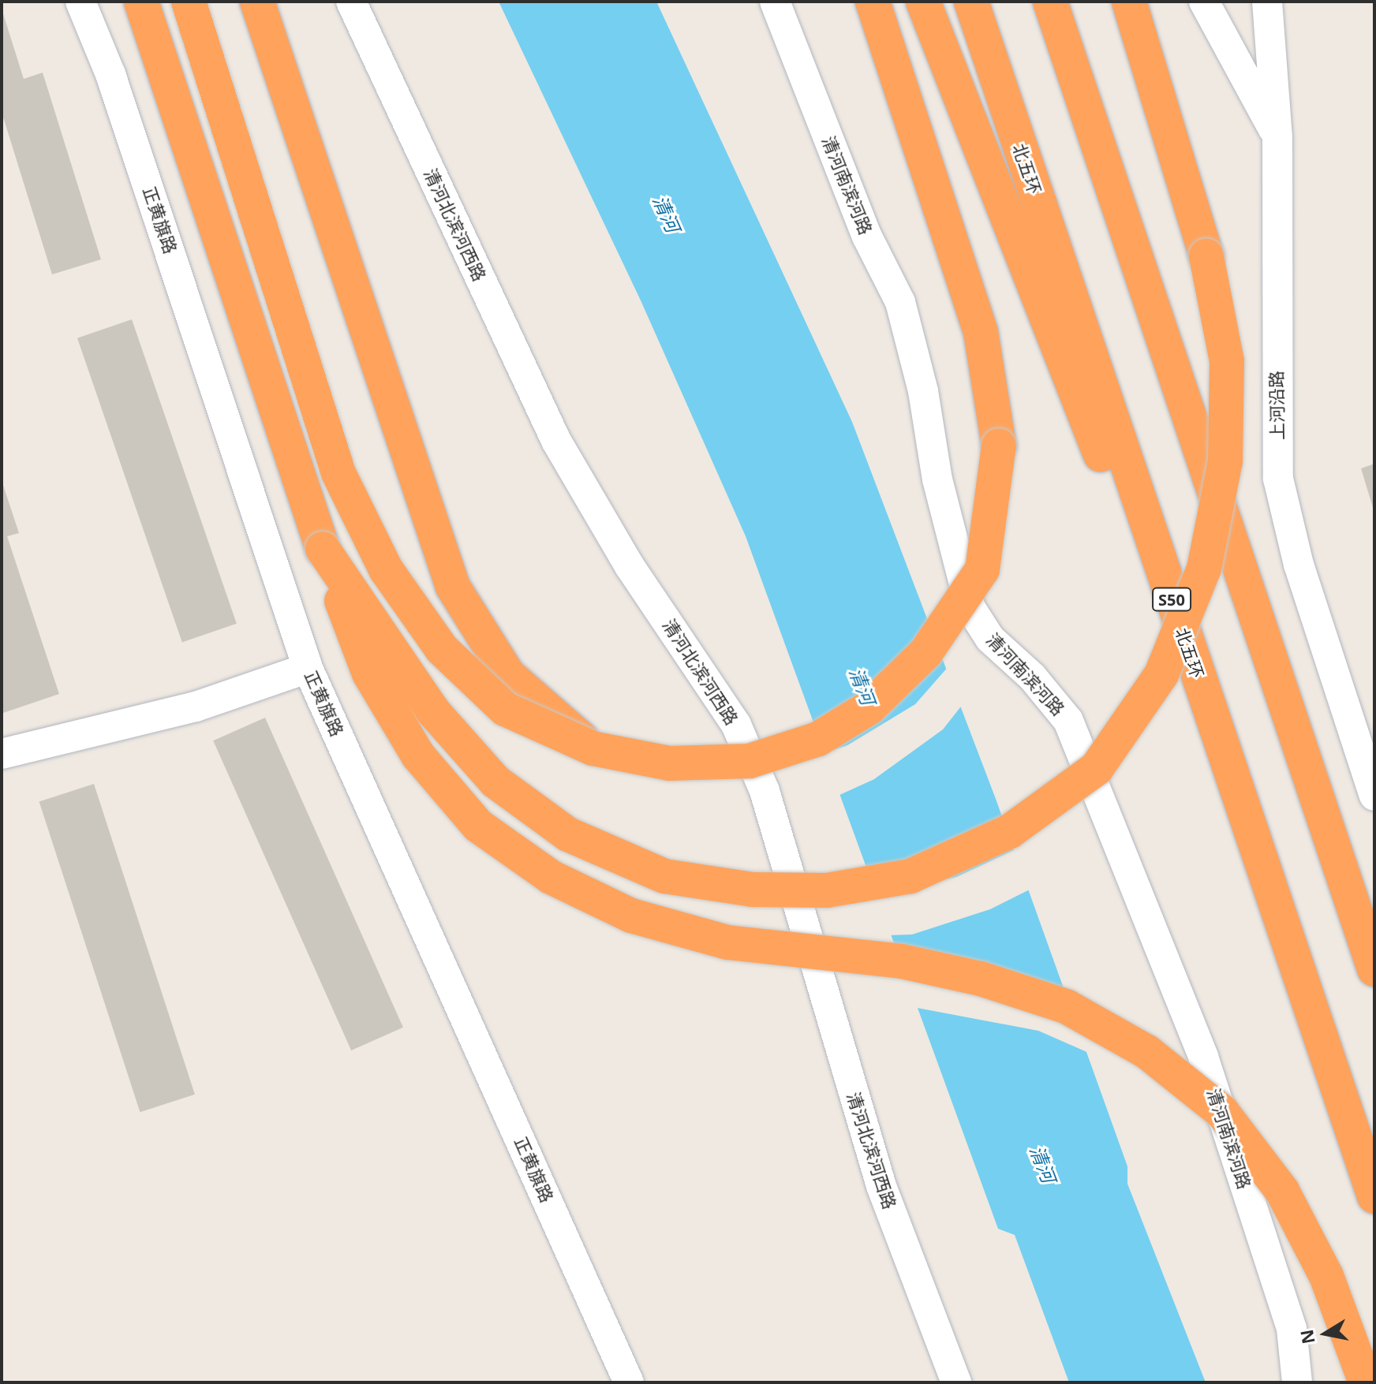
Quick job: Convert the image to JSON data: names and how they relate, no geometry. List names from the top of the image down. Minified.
{"streets":{"highway":["北五环","S50"],"street":["清河南滨河路","正黄旗路","清河北滨河西路","上河沿路"]},"water":["清河"],"north":"left"}
